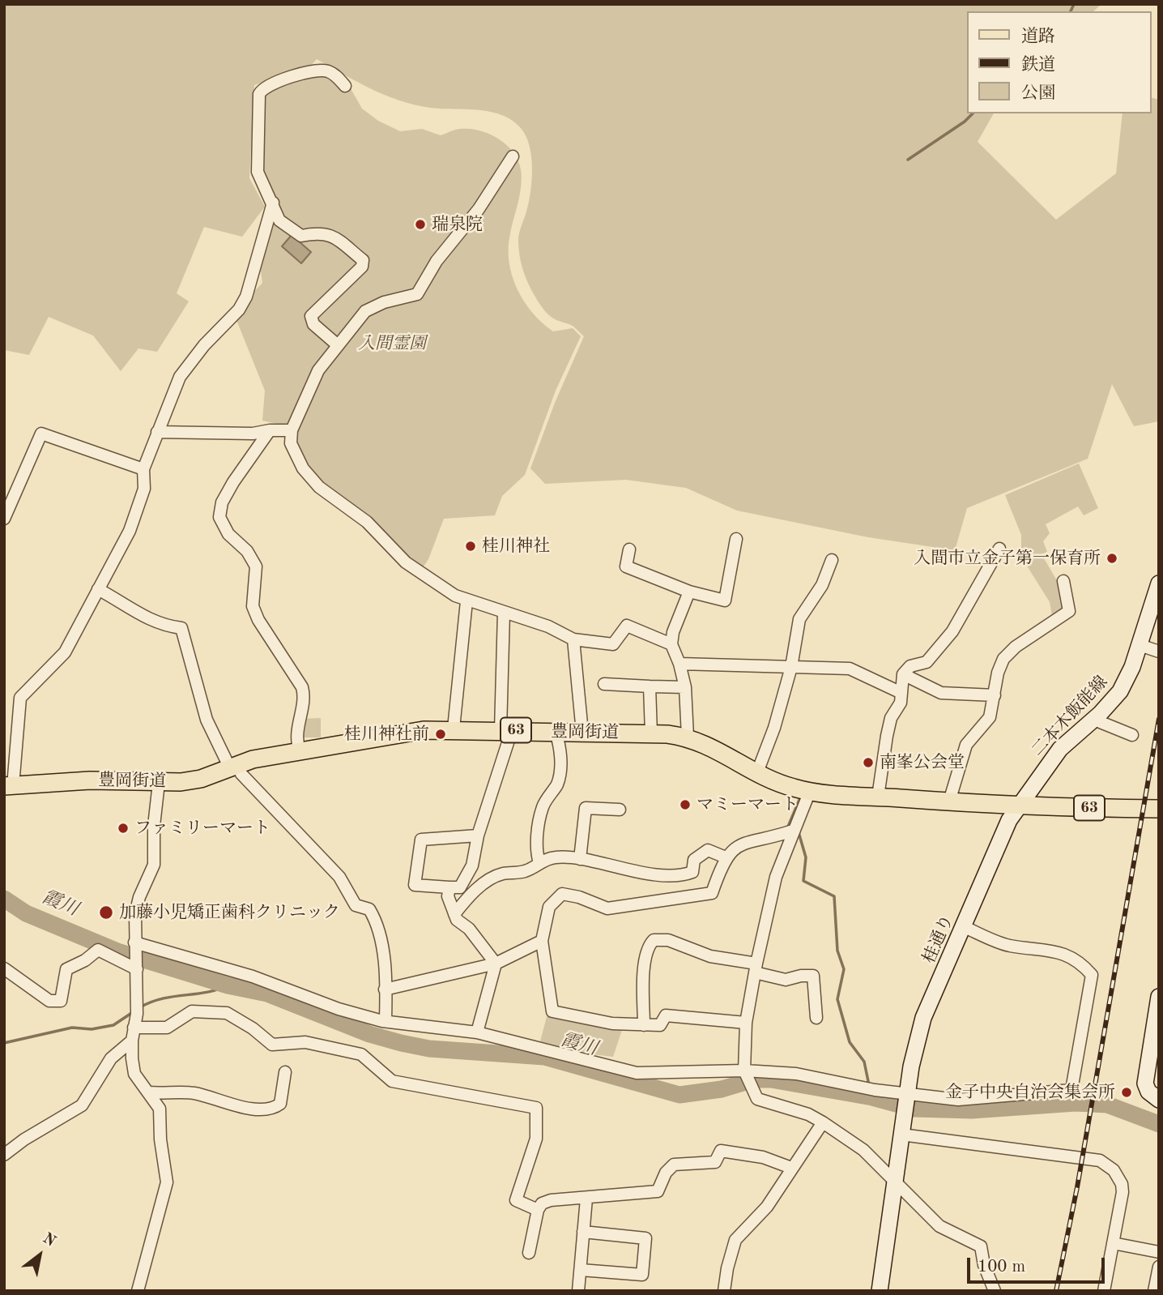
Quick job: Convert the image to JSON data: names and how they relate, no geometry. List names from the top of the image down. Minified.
{"streets":{"main road":["63","豊岡街道"],"street":["二本木飯能線","桂通り"]},"crossings":[["二本木飯能線","豊岡街道"],["二本木飯能線","桂通り"],["豊岡街道","桂通り"]],"water":["霞川"],"parks":["入間霊園"],"places":["瑞泉院","桂川神社","入間市立金子第一保育所","桂川神社前","南峯公会堂","マミーマート","ファミリーマート","加藤小児矯正歯科クリニック","金子中央自治会集会所"],"legend":["道路","鉄道","公園"],"scale_bar":"100 m","north":"top right"}
